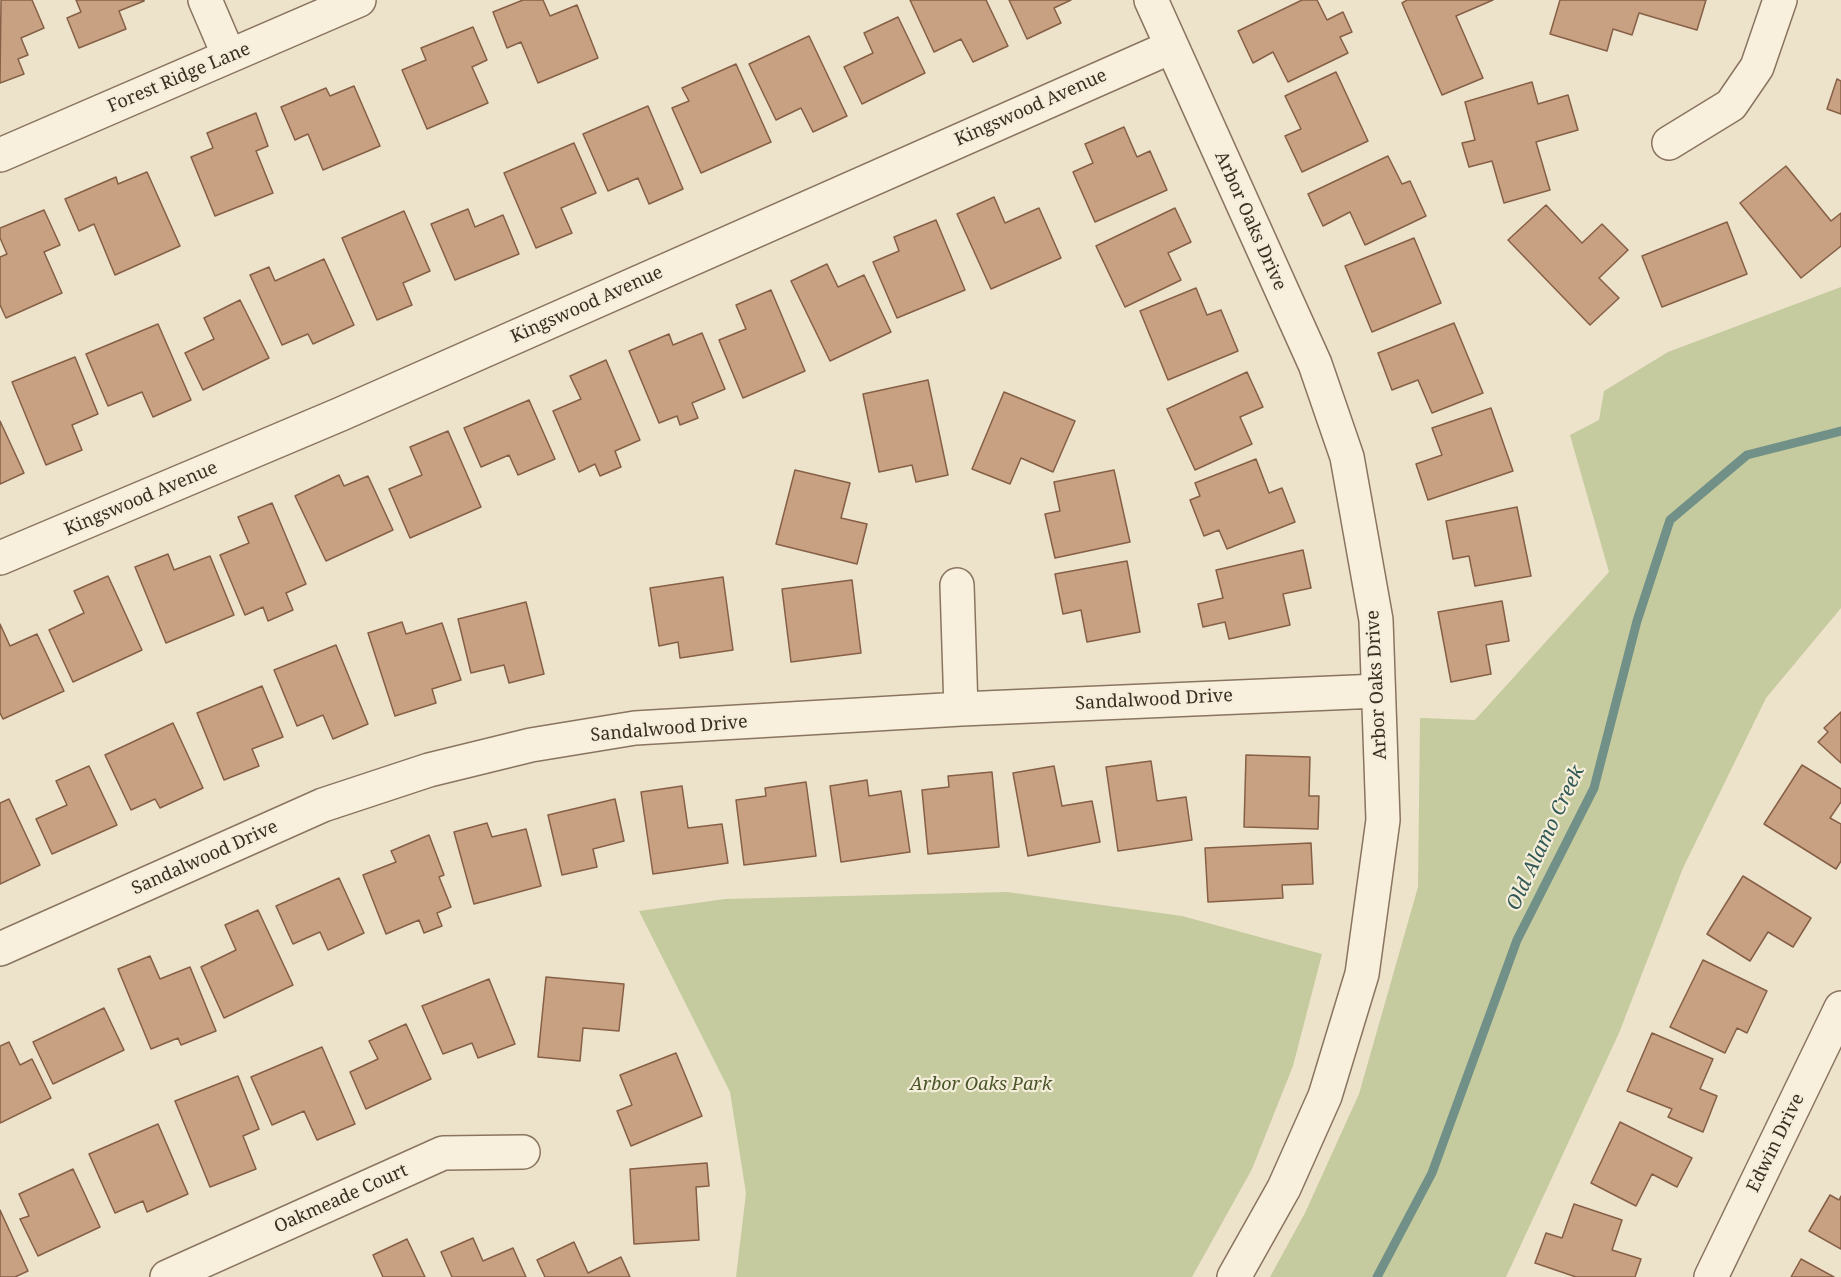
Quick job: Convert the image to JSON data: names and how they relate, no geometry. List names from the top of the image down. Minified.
{"streets":{"street":["Forest Ridge Lane","Kingswood Avenue","Arbor Oaks Drive","Sandalwood Drive","Edwin Drive","Oakmeade Court"]},"crossings":[["Kingswood Avenue","Arbor Oaks Drive"],["Arbor Oaks Drive","Sandalwood Drive"]],"water":["Old Alamo Creek"],"parks":["Arbor Oaks Park"]}
